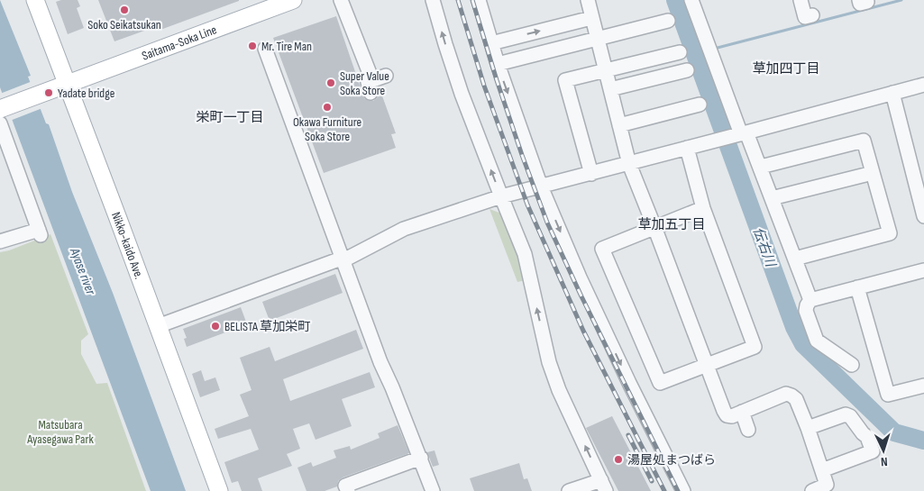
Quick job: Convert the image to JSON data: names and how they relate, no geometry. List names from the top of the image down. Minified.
{"streets":{"main road":["Saitama-Soka Line","Nikko-kaido Ave."]},"crossings":[["Saitama-Soka Line","Nikko-kaido Ave."]],"districts":["草加四丁目","栄町一丁目","草加五丁目"],"water":["伝右川","Ayase river"],"parks":["Matsubara Ayasegawa Park"],"places":["Soko Seikatsukan","Mr. Tire Man","Super Value Soka Store","Yadate bridge","Okawa Furniture Soka Store","BELISTA 草加栄町","湯屋処まつばら"],"north":"bottom"}
